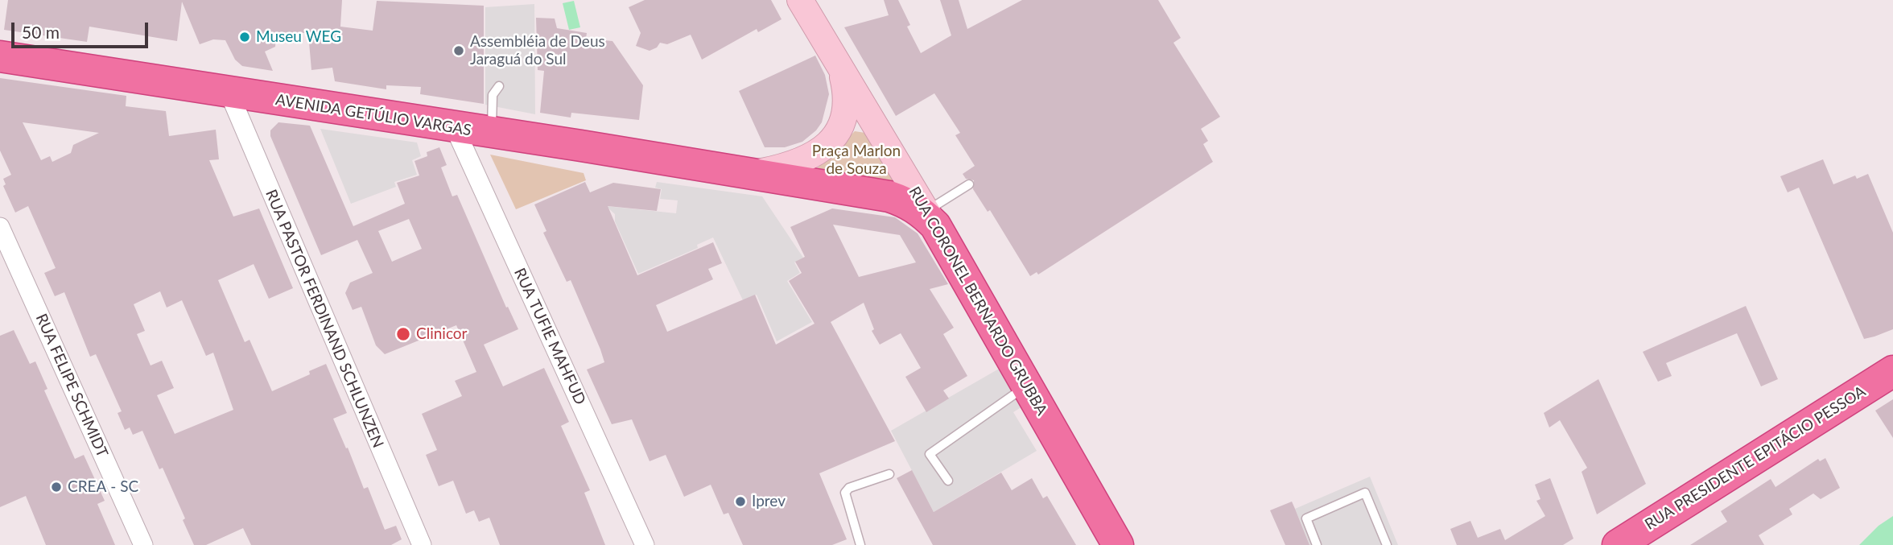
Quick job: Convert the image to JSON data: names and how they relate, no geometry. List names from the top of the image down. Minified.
{"streets":{"highway":["AVENIDA GETÚLIO VARGAS","RUA CORONEL BERNARDO GRUBBA","RUA PRESIDENTE EPITÁCIO PESSOA"],"street":["RUA PASTOR FERDINAND SCHLUNZEN","RUA TUFIE MAHFUD","RUA FELIPE SCHMIDT"]},"crossings":[["AVENIDA GETÚLIO VARGAS","RUA CORONEL BERNARDO GRUBBA"],["AVENIDA GETÚLIO VARGAS","RUA PASTOR FERDINAND SCHLUNZEN"],["AVENIDA GETÚLIO VARGAS","RUA TUFIE MAHFUD"]],"parks":["Praça Marlon de Souza"],"places":["Museu WEG","Assembléia de Deus Jaraguá do Sul","Clinicor","CREA - SC","Iprev"],"scale_bar":"50 m"}
